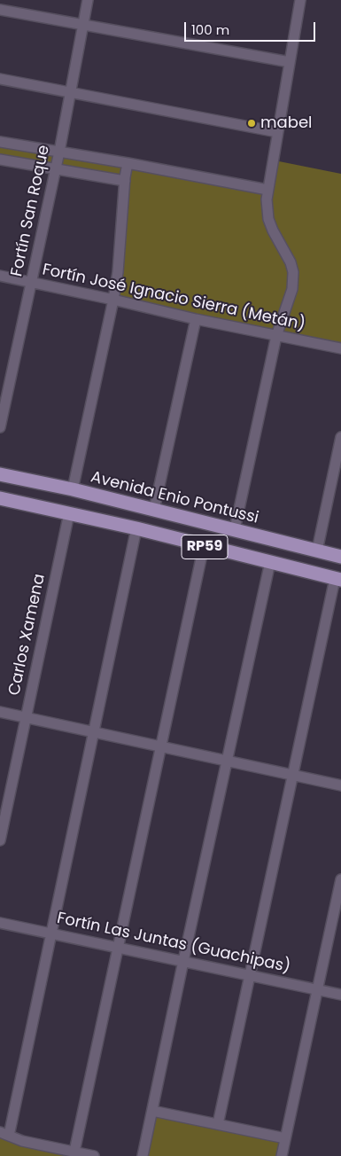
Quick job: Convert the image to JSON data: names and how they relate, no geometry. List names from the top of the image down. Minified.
{"streets":{"main road":["Avenida Enio Pontussi","RP59"],"street":["Fortín San Roque","Fortín José Ignacio Sierra (Metán)","Carlos Xamena","Fortín Las Juntas (Guachipas)"]},"crossings":[["Fortín San Roque","Fortín José Ignacio Sierra (Metán)"],["RP59","Carlos Xamena"]],"places":["mabel"],"scale_bar":"100 m"}
